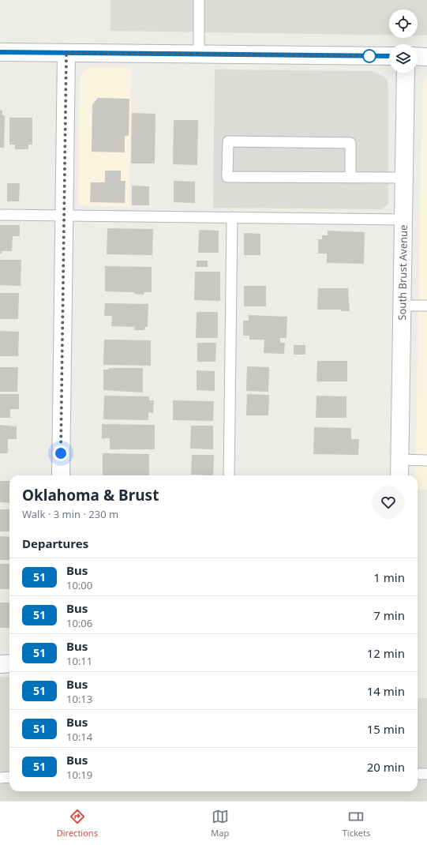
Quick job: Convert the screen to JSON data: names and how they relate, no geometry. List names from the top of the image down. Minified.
{"streets":{"street":["South Brust Avenue"]},"lines":["bus line 51"],"page":{"heading":[["Oklahoma & Brust","Walk · 3 min · 230 m"],"Departures"],"list":[{"mark":"51","name":"Bus","note":"10:00","value":"1 min"},{"mark":"51","name":"Bus","note":"10:06","value":"7 min"},{"mark":"51","name":"Bus","note":"10:11","value":"12 min"},{"mark":"51","name":"Bus","note":"10:13","value":"14 min"},{"mark":"51","name":"Bus","note":"10:14","value":"15 min"},{"mark":"51","name":"Bus","note":"10:19","value":"20 min"}],"tabs":["Directions","Map","Tickets"]}}
